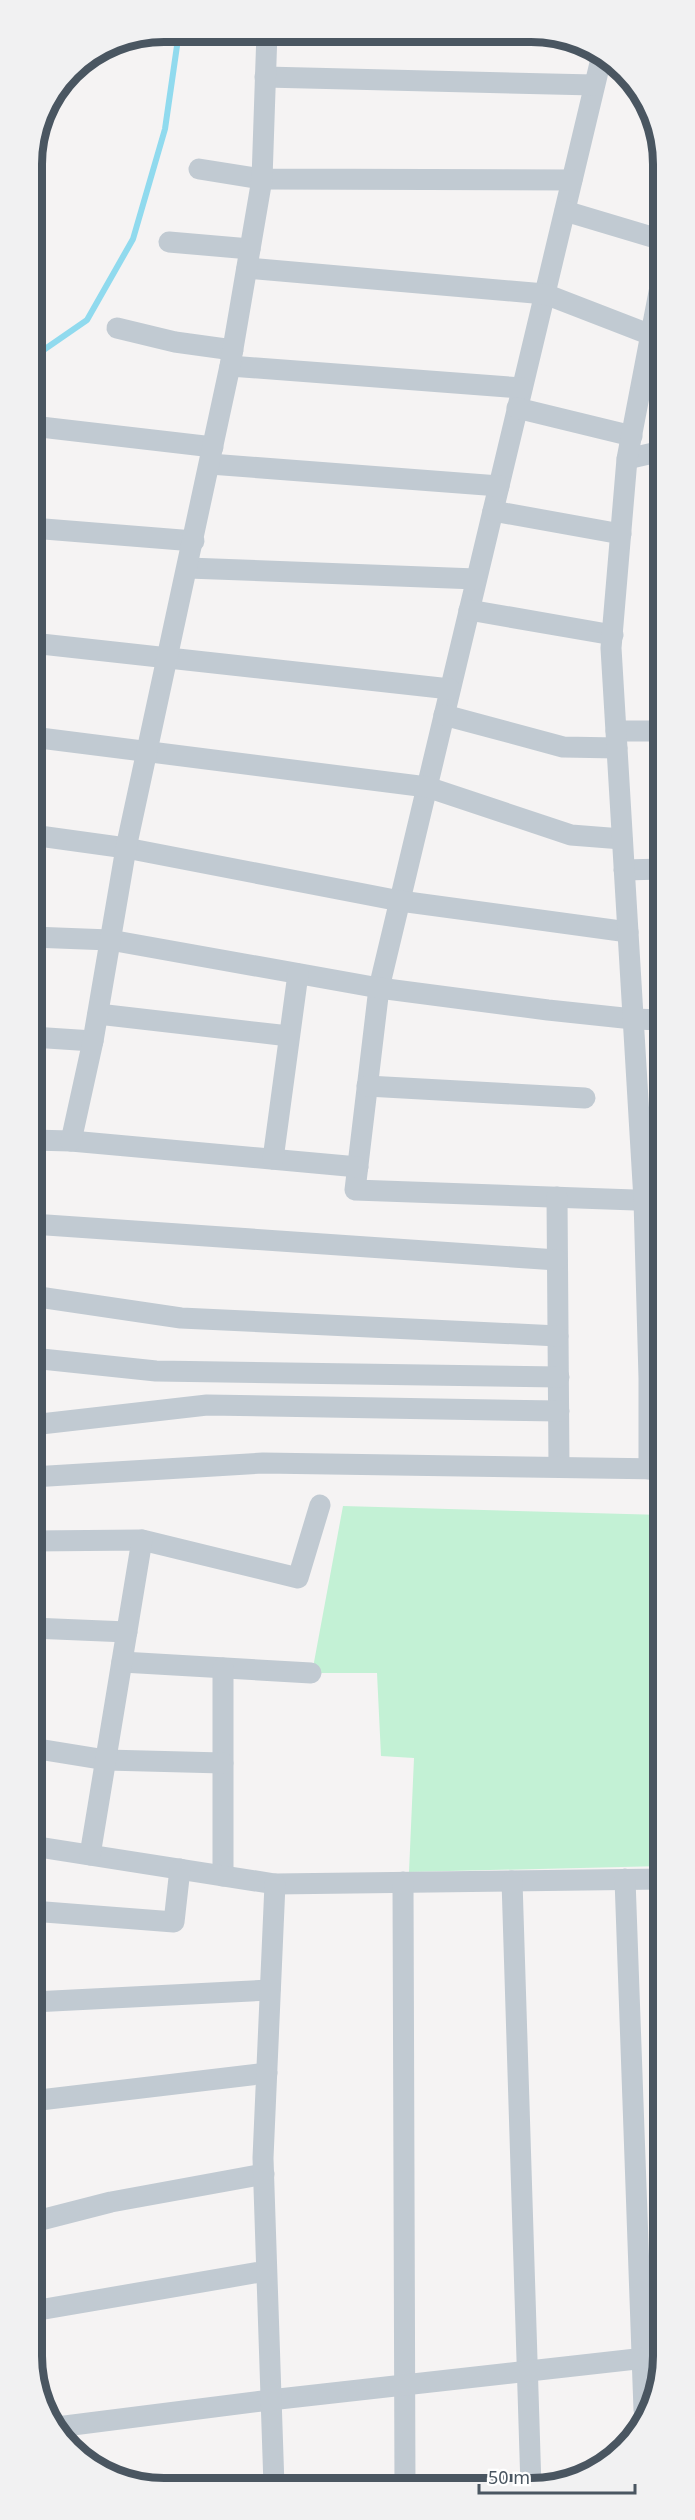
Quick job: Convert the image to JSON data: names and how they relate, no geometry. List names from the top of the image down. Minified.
{"scale_bar":"50 m"}
